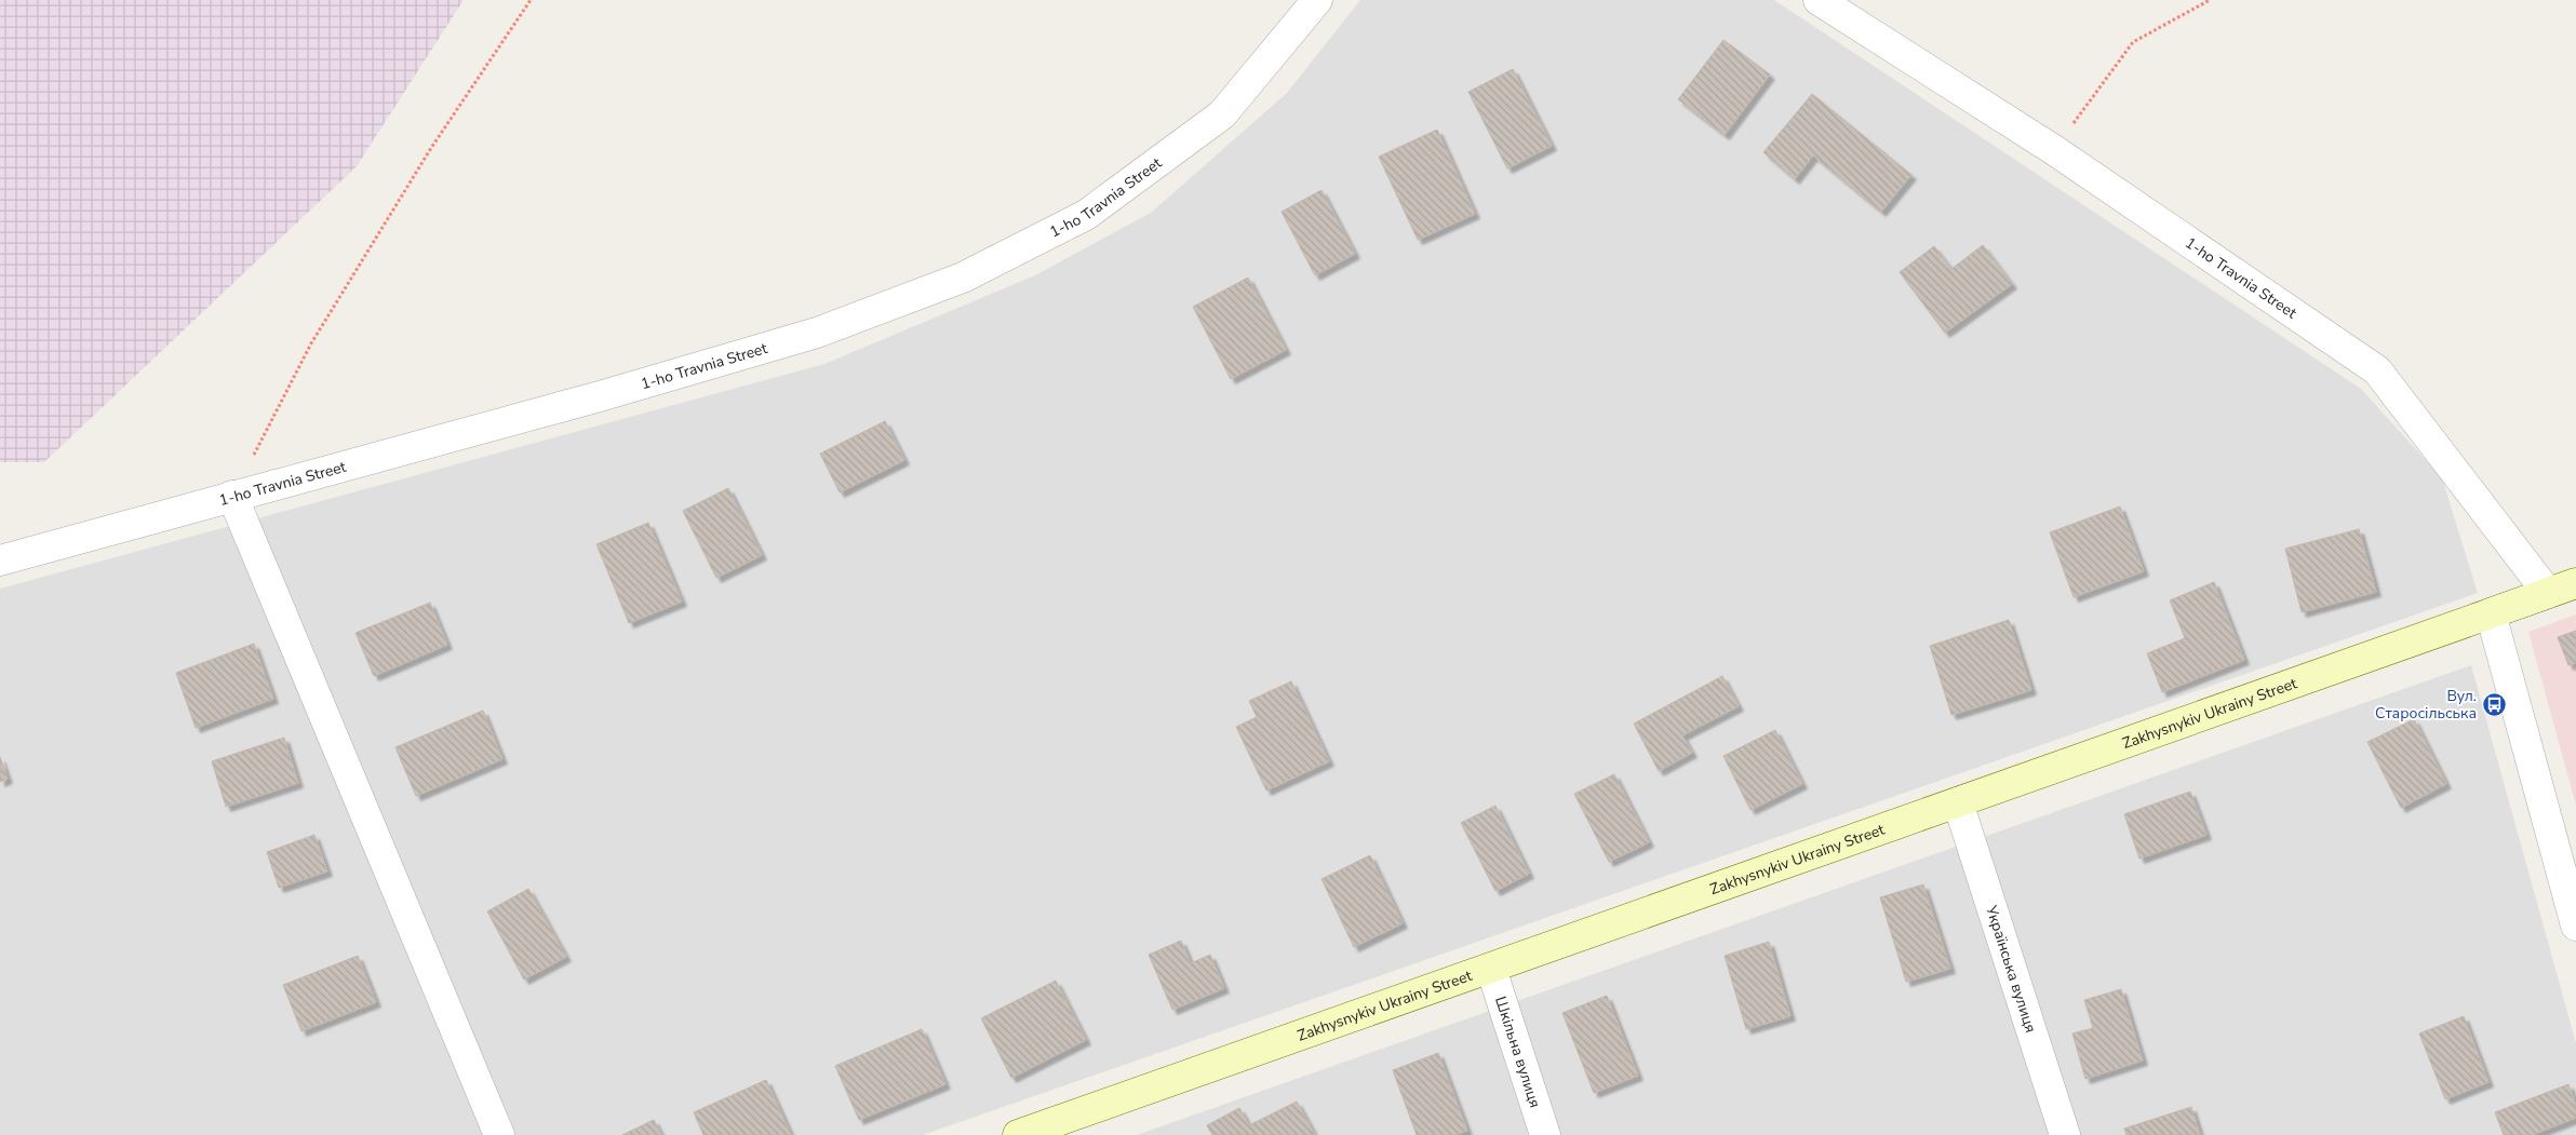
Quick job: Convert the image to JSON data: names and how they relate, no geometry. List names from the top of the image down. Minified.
{"streets":{"street":["1-ho Travnia Street","Zakhysnykiv Ukrainy Street","Українська вулиця","Шкільна вулиця"]},"crossings":[["Zakhysnykiv Ukrainy Street","Українська вулиця"],["Zakhysnykiv Ukrainy Street","Шкільна вулиця"]],"places":{"bus stop":["Вул. Старосільська"]}}
